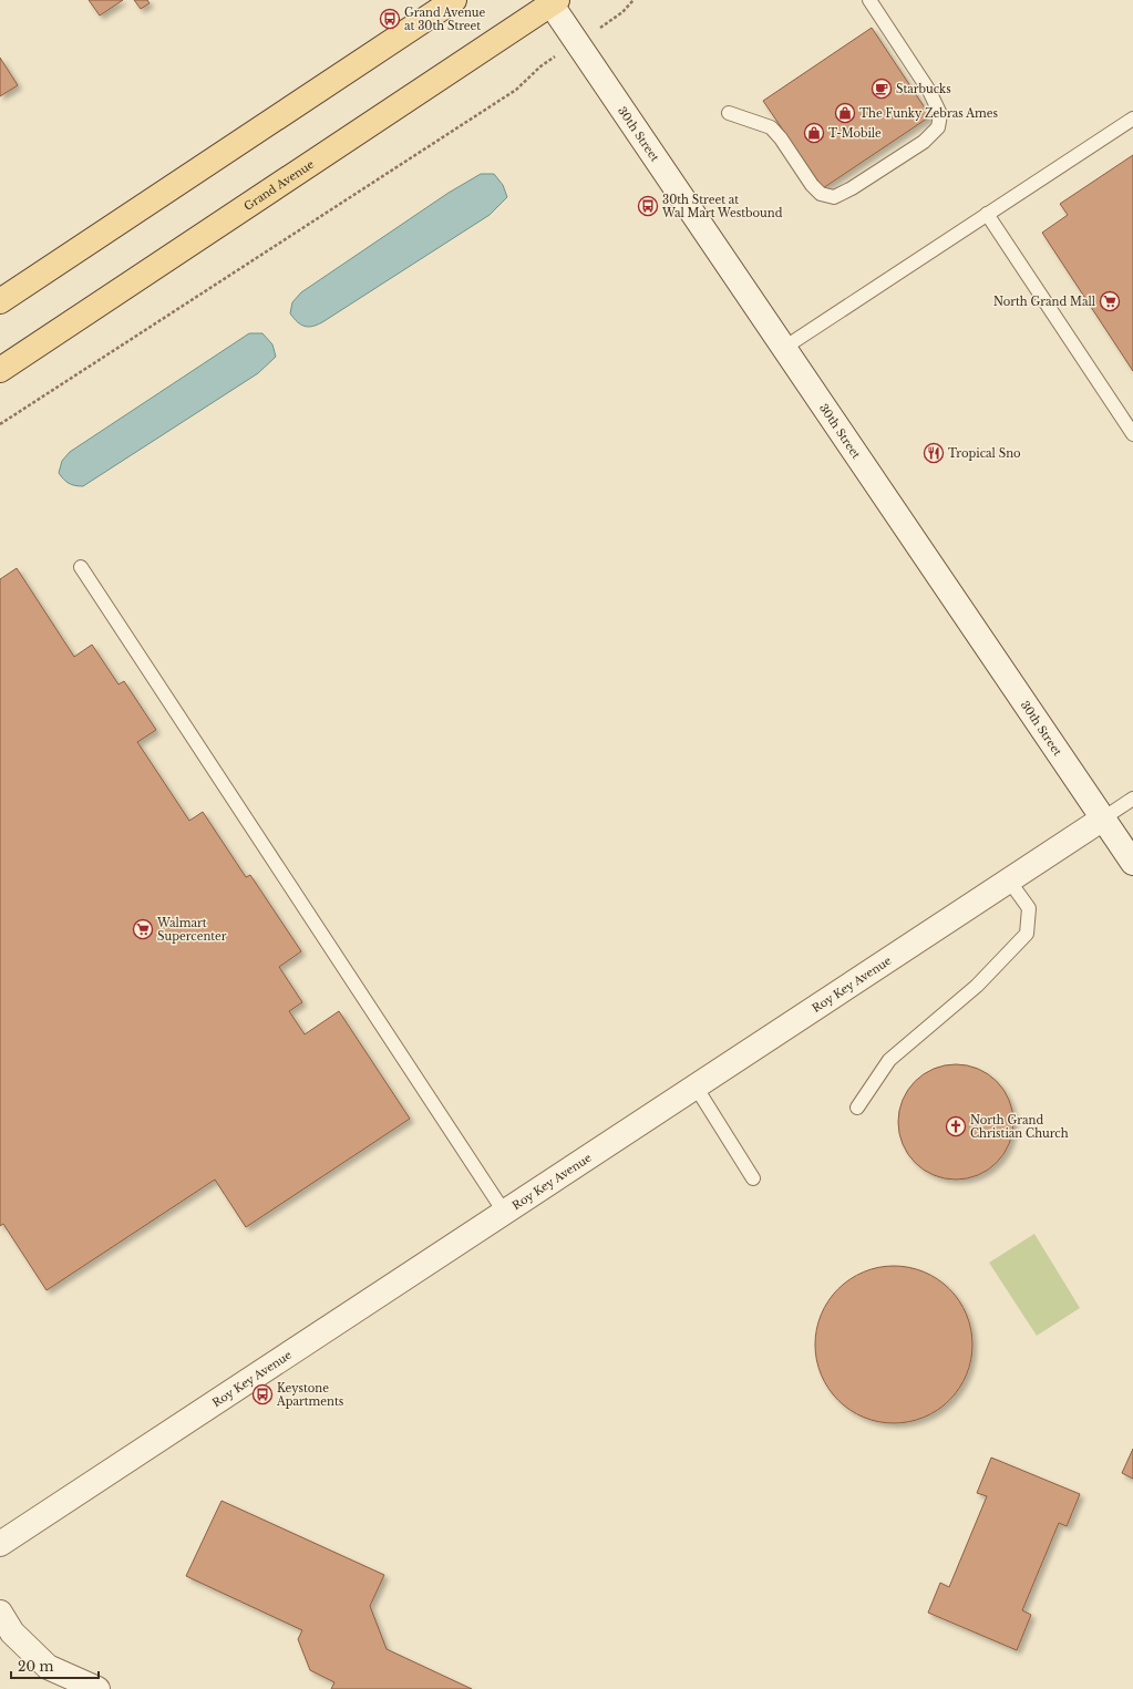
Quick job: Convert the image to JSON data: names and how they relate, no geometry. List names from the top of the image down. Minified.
{"streets":{"main road":["Grand Avenue"],"street":["30th Street","Roy Key Avenue"]},"crossings":[["30th Street","Grand Avenue"],["30th Street","Roy Key Avenue"]],"places":{"bus stop":["Grand Avenue at 30th Street","30th Street at Wal Mart Westbound","Keystone Apartments"],"cafe":["Starbucks"],"shop":["The Funky Zebras Ames","T-Mobile"],"supermarket":["North Grand Mall","Walmart Supercenter"],"restaurant":["Tropical Sno"],"church":["North Grand Christian Church"]},"scale_bar":"20 m"}
